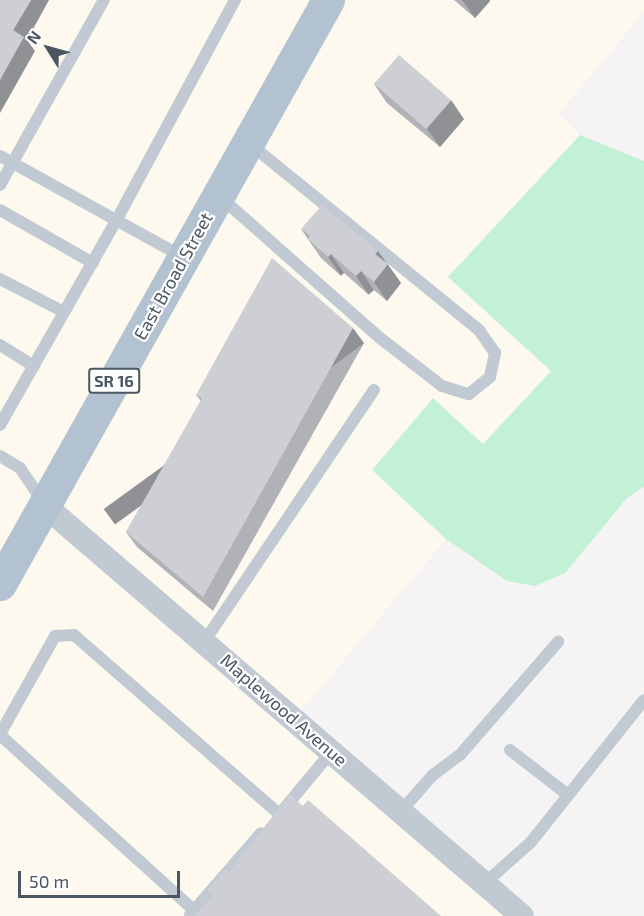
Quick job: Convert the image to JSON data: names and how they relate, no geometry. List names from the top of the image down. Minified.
{"streets":{"main road":["East Broad Street","SR 16"],"street":["Maplewood Avenue"]},"crossings":[["East Broad Street","Maplewood Avenue"]],"scale_bar":"50 m","north":"top left"}
